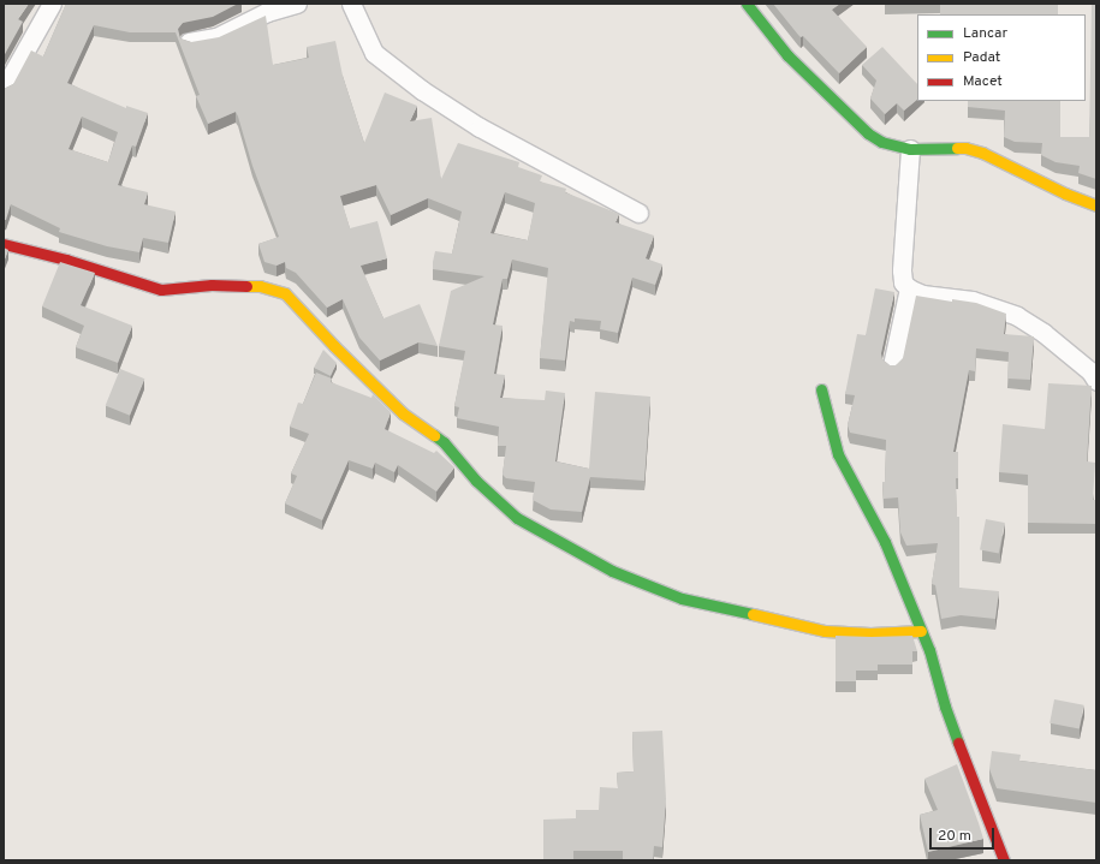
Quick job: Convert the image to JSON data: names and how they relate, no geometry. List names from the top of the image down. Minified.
{"legend":["Lancar","Padat","Macet"],"scale_bar":"20 m"}
